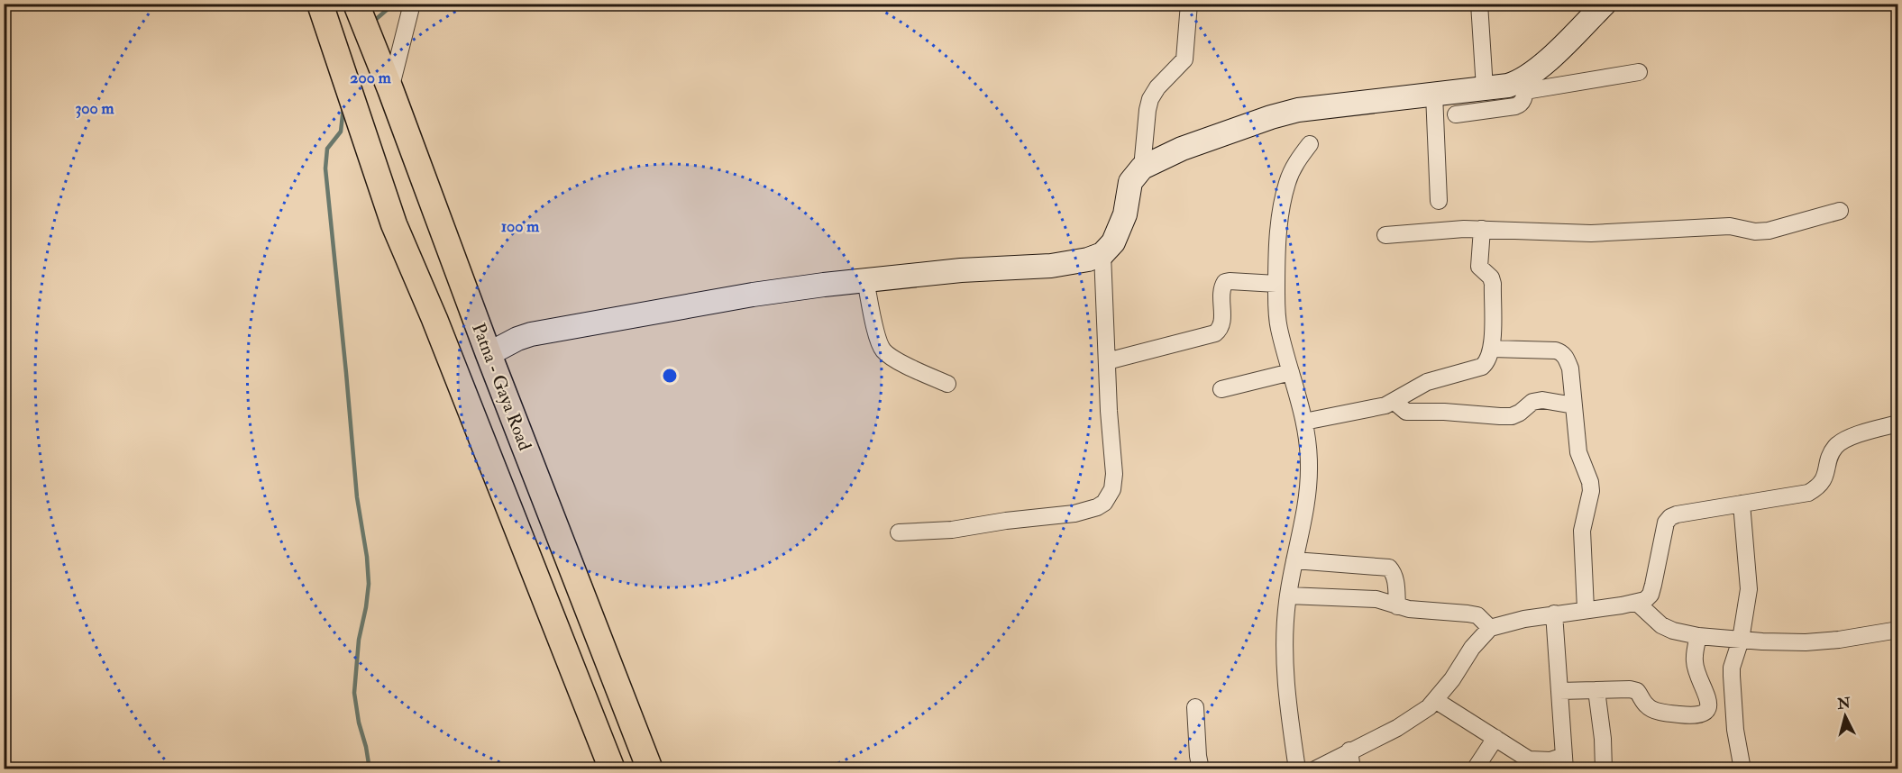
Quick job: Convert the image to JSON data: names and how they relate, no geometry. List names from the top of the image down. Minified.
{"streets":{"main road":["Patna - Gaya Road"]},"north":"top","rings":["200 m","300 m","100 m"]}
